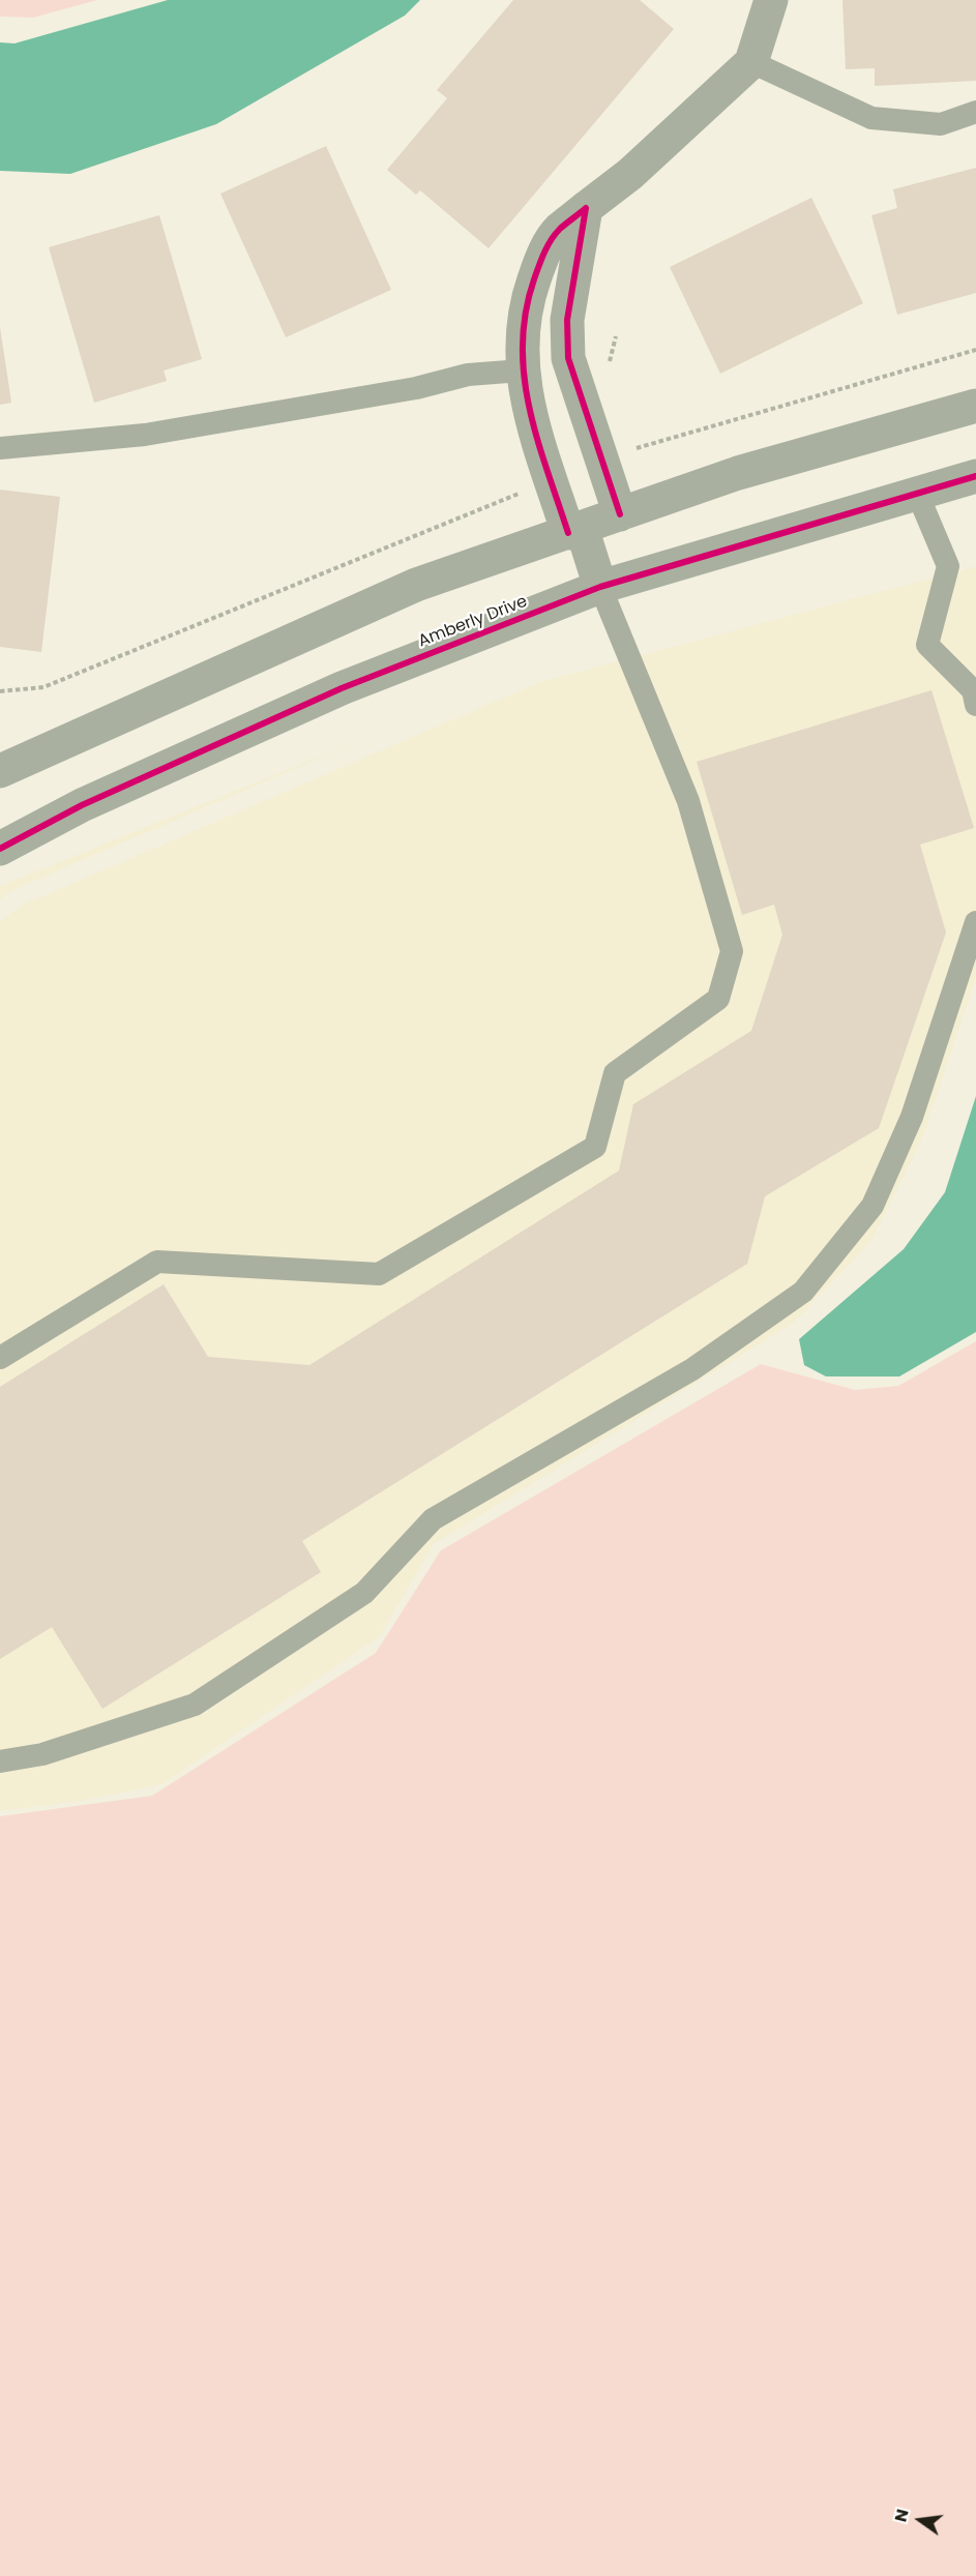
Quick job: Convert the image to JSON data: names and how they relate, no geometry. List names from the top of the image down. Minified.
{"streets":{"street":["Amberly Drive"]},"north":"left"}
